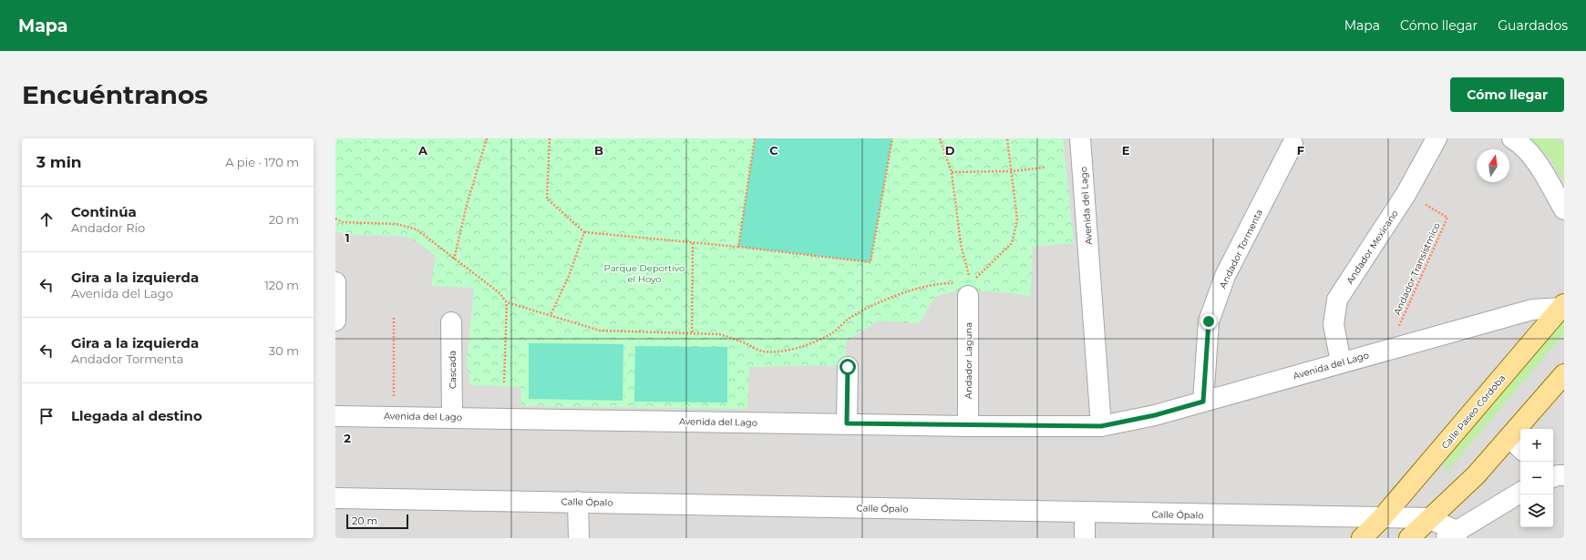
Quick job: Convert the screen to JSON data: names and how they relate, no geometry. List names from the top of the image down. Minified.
{"streets":{"main road":["Calle Paseo Córdoba"],"street":["Avenida del Lago","Andador Mexicano","Andador Tormenta","Andador Laguna","Cascada","Calle Ópalo"],"path":["Andador Transistmico"]},"crossings":[["Avenida del Lago","Andador Mexicano"],["Avenida del Lago","Andador Tormenta"],["Avenida del Lago","Andador Transistmico"],["Avenida del Lago","Andador Laguna"],["Avenida del Lago","Cascada"],["Avenida del Lago","Calle Paseo Córdoba"],["Andador Mexicano","Andador Transistmico"],["Calle Paseo Córdoba","Calle Ópalo"]],"parks":["Parque Deportivo el Hoyo"],"scale_bar":"20 m","north":"top","page":{"header":"Mapa","nav":["Mapa","Cómo llegar","Guardados"],"buttons":"Cómo llegar","title":"Encuéntranos","heading":["3 min","A pie · 170 m"],"list":[["Continúa","Andador Río","20 m"],["Gira a la izquierda","Avenida del Lago","120 m"],["Gira a la izquierda","Andador Tormenta","30 m"],"Llegada al destino"],"map_buttons":["+","−"],"scale":"20 m"},"grid":{"columns":["A","B","C","D","E","F"],"rows":["1","2"]}}
